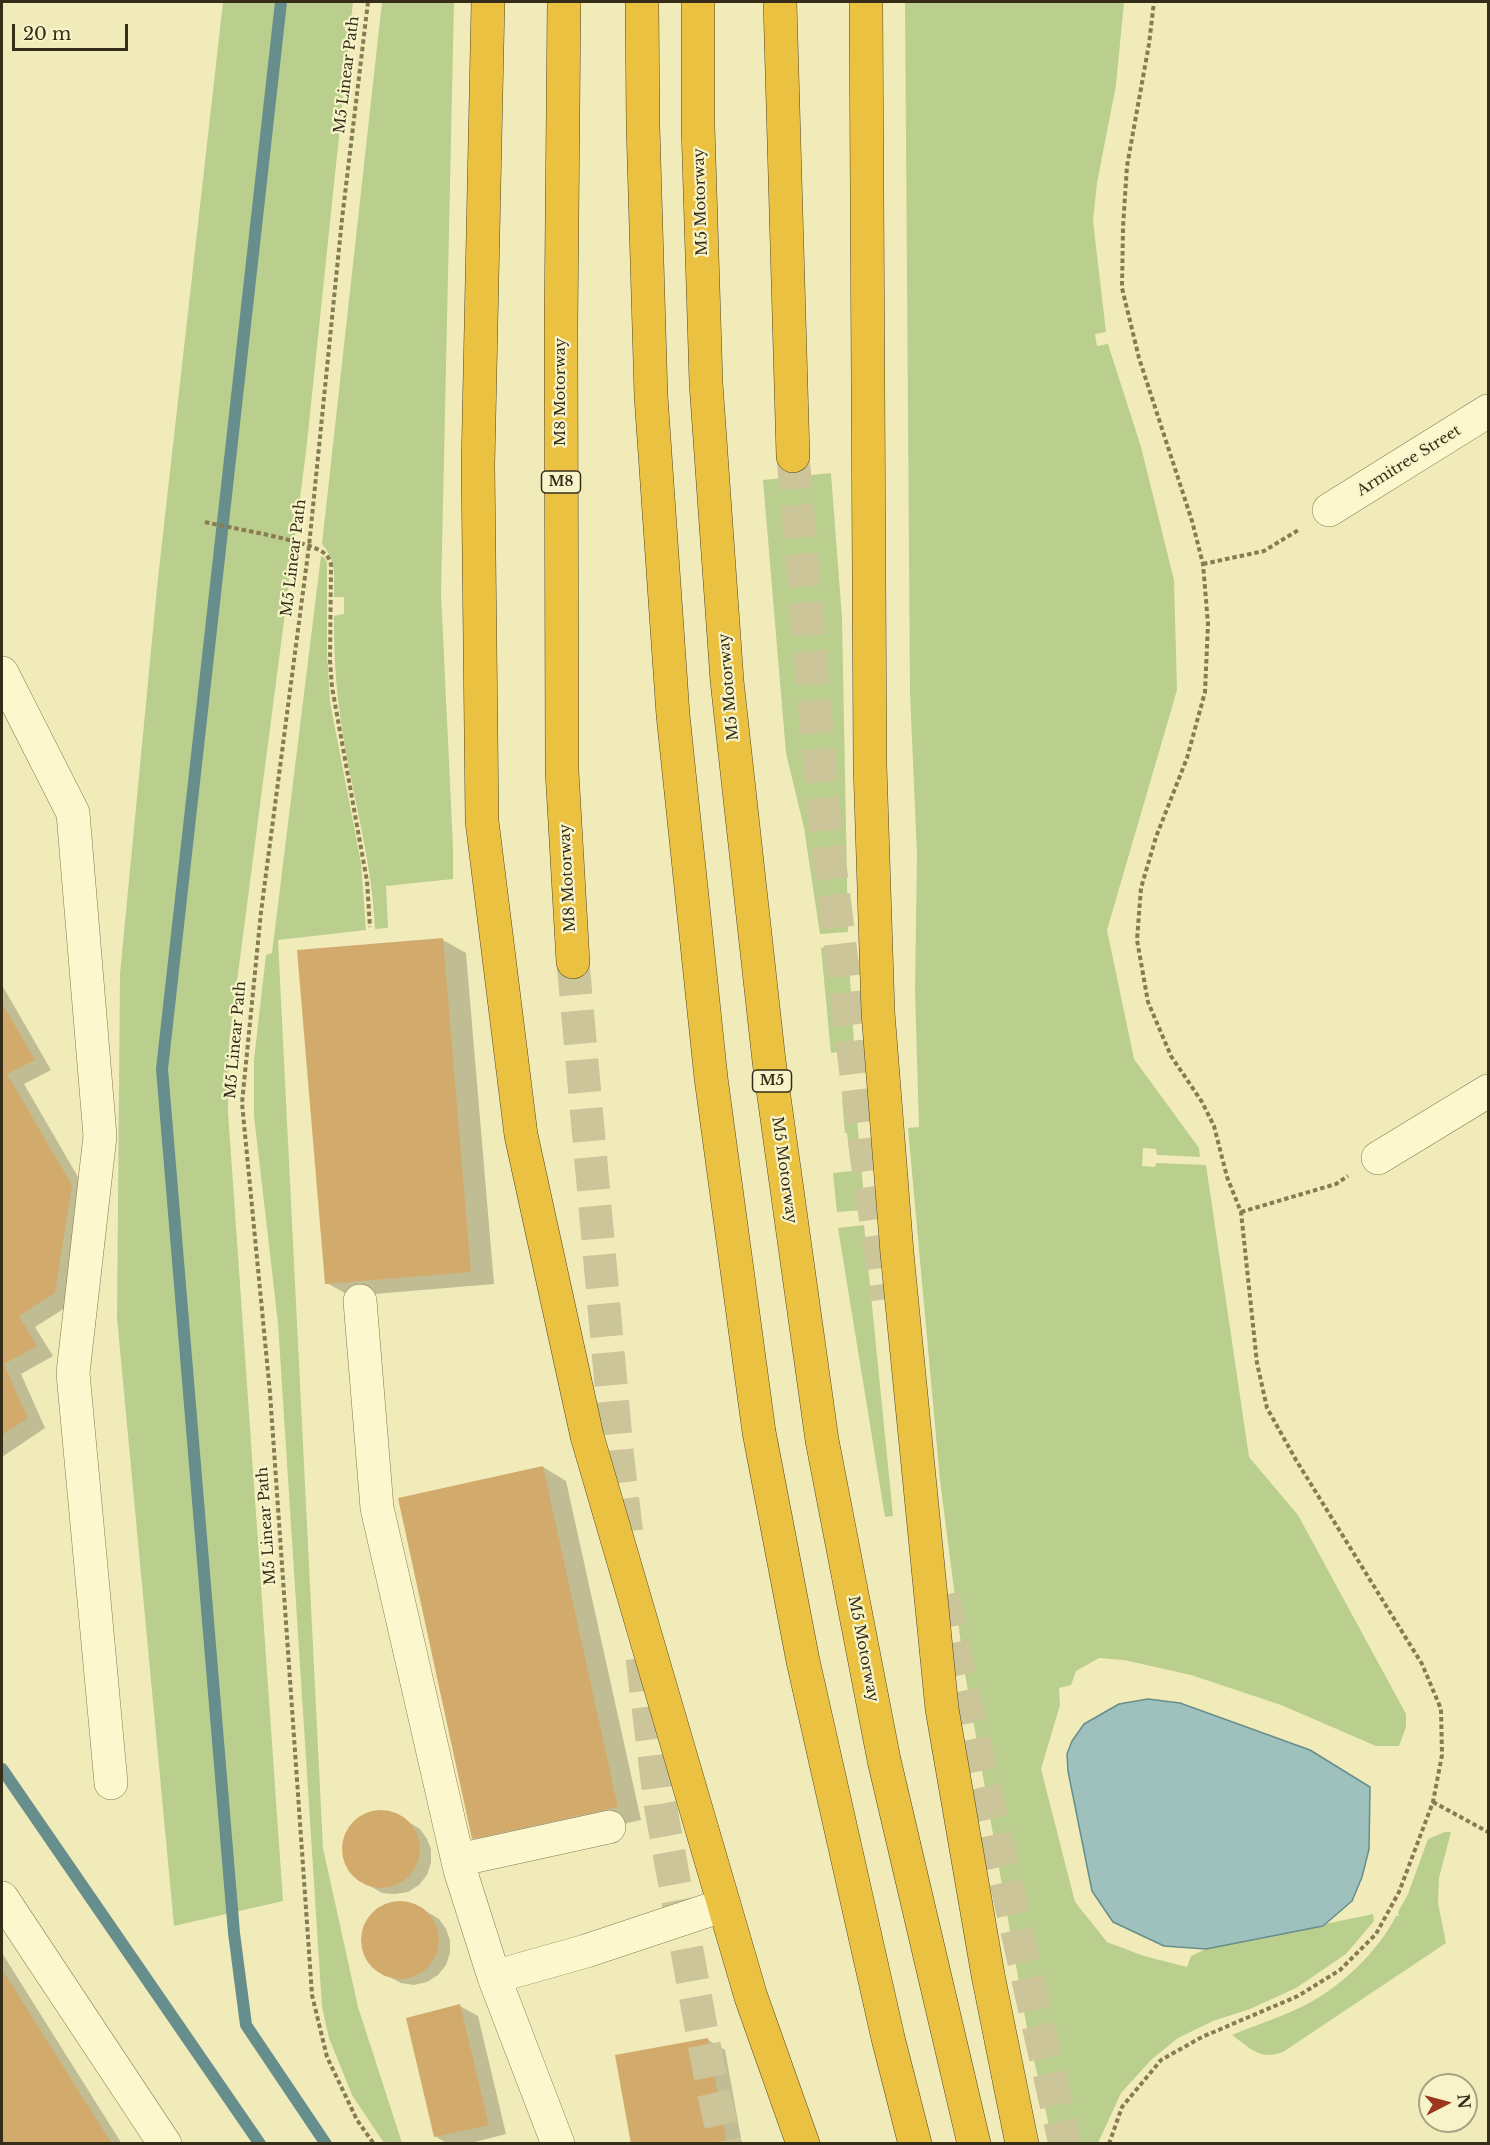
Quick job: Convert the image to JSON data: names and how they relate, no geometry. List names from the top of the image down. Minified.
{"streets":{"highway":["M5 Motorway","M8 Motorway","M8","M5"],"street":["Armitree Street"],"path":["M5 Linear Path"]},"scale_bar":"20 m","north":"right"}
